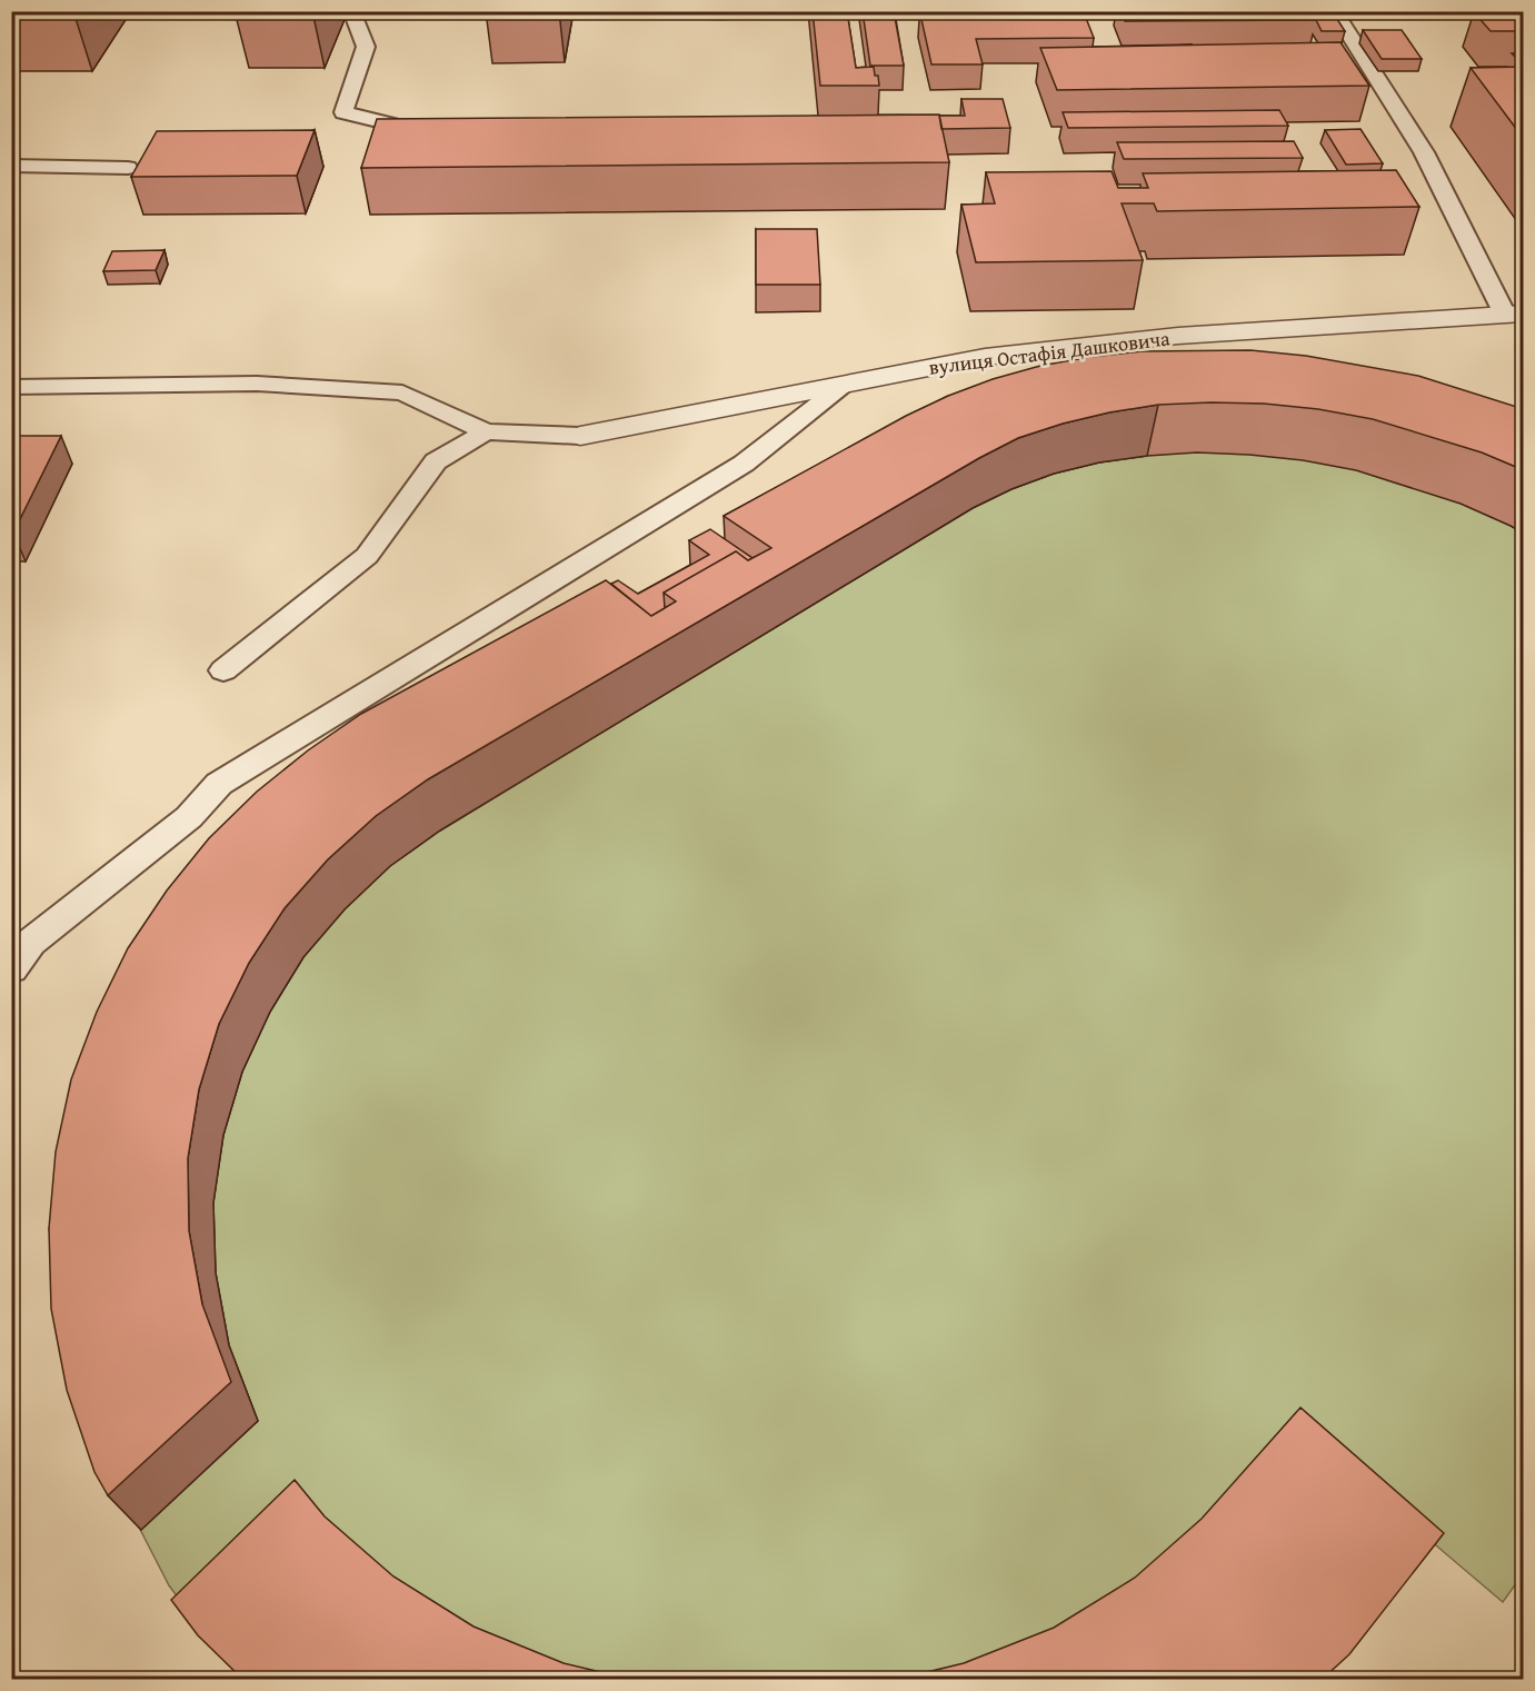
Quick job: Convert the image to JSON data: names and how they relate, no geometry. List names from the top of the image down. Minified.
{"streets":{"street":["вулиця Остафія Дашковича"]}}
